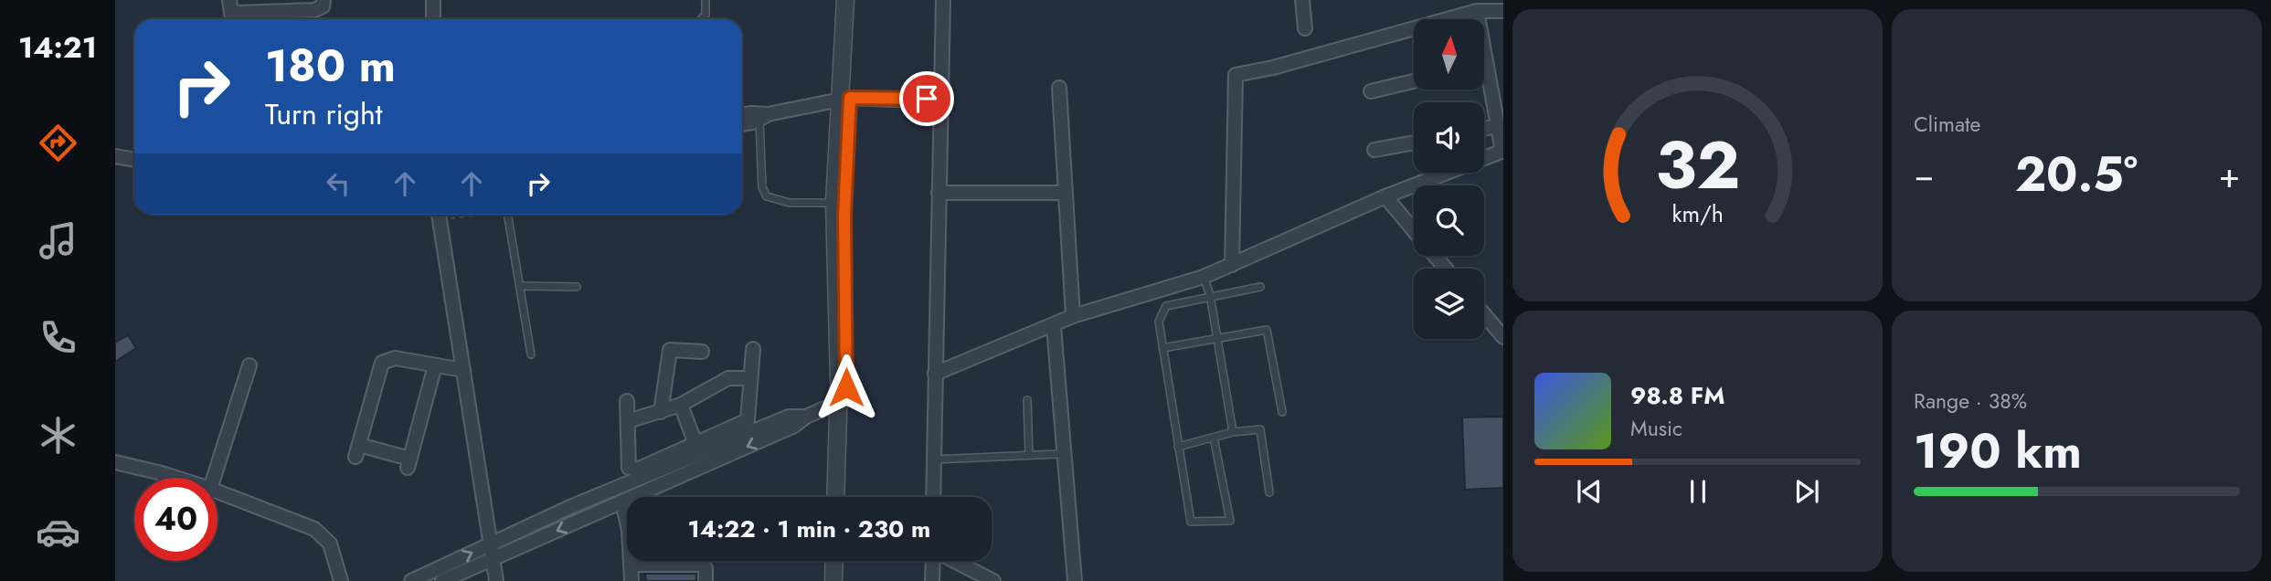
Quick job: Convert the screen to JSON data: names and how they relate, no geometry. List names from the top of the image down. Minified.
{"north":"top","page":{"tabs":"14:21","tile":["Climate",["Range · 38%","190 km"]],"turn":["180 m","Turn right"],"heat":["−","20.5°","+"],"song":["98.8 FM","Music"],"limit":"40","trip":"14:22 · 1 min · 230 m","gauge":["32","km/h"]}}
